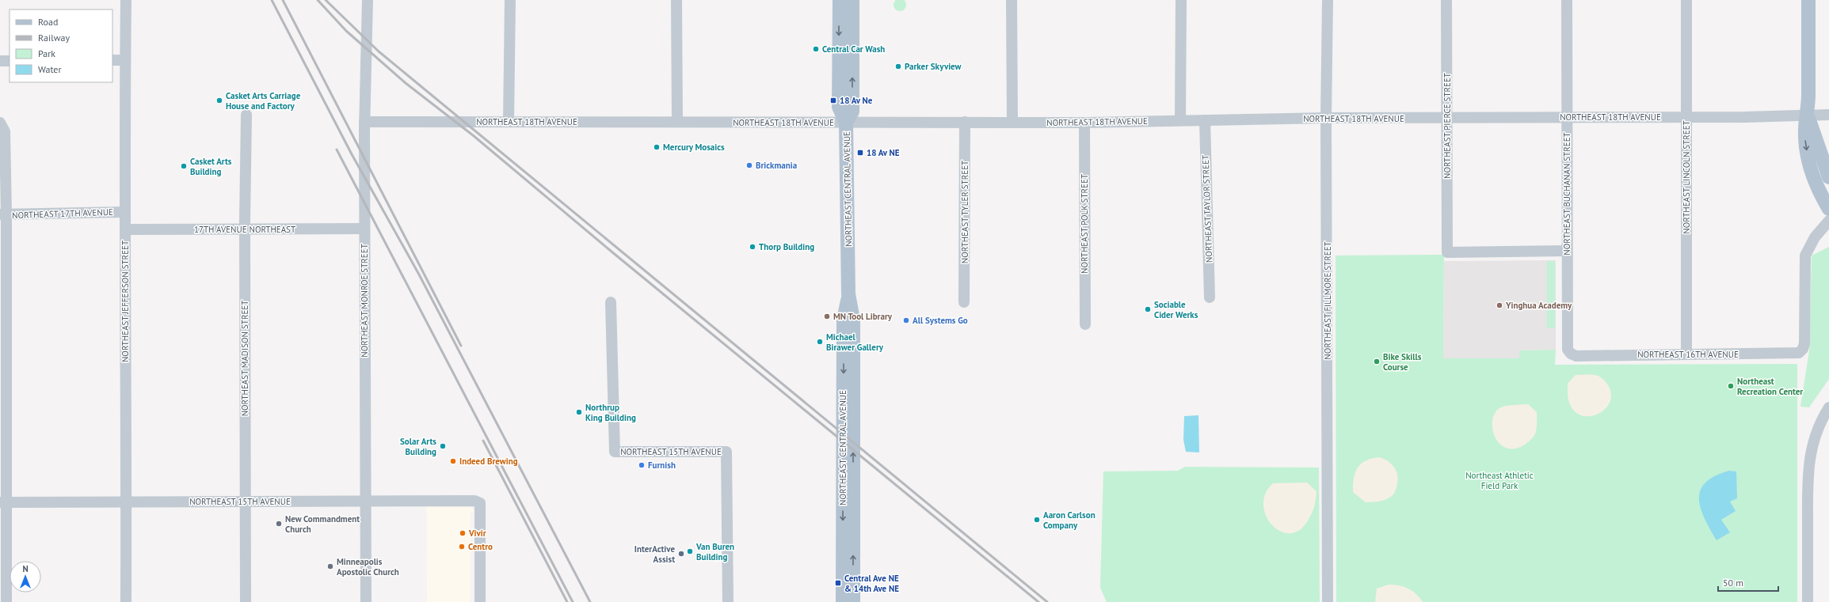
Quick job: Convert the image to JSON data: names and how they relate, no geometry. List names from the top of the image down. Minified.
{"streets":{"main road":["NORTHEAST CENTRAL AVENUE"],"street":["NORTHEAST 18TH AVENUE","NORTHEAST PIERCE STREET","NORTHEAST LINCOLN STREET","NORTHEAST BUCHANAN STREET","NORTHEAST TAYLOR STREET","NORTHEAST TYLER STREET","NORTHEAST 17TH AVENUE","NORTHEAST POLK STREET","17TH AVENUE NORTHEAST","NORTHEAST MONROE STREET","NORTHEAST FILLMORE STREET","NORTHEAST JEFFERSON STREET","NORTHEAST 16TH AVENUE","NORTHEAST MADISON STREET","NORTHEAST 15TH AVENUE"]},"crossings":[["NORTHEAST 18TH AVENUE","NORTHEAST PIERCE STREET"],["NORTHEAST 18TH AVENUE","NORTHEAST LINCOLN STREET"],["NORTHEAST 18TH AVENUE","NORTHEAST CENTRAL AVENUE"],["NORTHEAST 18TH AVENUE","NORTHEAST BUCHANAN STREET"],["NORTHEAST 18TH AVENUE","NORTHEAST TAYLOR STREET"],["NORTHEAST 18TH AVENUE","NORTHEAST TYLER STREET"],["NORTHEAST 18TH AVENUE","NORTHEAST POLK STREET"],["NORTHEAST 18TH AVENUE","NORTHEAST MONROE STREET"],["NORTHEAST 18TH AVENUE","NORTHEAST FILLMORE STREET"],["NORTHEAST PIERCE STREET","NORTHEAST BUCHANAN STREET"],["NORTHEAST LINCOLN STREET","NORTHEAST 16TH AVENUE"],["NORTHEAST BUCHANAN STREET","NORTHEAST 16TH AVENUE"],["NORTHEAST 17TH AVENUE","NORTHEAST JEFFERSON STREET"],["17TH AVENUE NORTHEAST","NORTHEAST MONROE STREET"],["17TH AVENUE NORTHEAST","NORTHEAST JEFFERSON STREET"],["17TH AVENUE NORTHEAST","NORTHEAST MADISON STREET"],["NORTHEAST MONROE STREET","NORTHEAST 15TH AVENUE"],["NORTHEAST JEFFERSON STREET","NORTHEAST 15TH AVENUE"],["NORTHEAST MADISON STREET","NORTHEAST 15TH AVENUE"]],"parks":["Northeast Athletic Field Park"],"places":{"other":["Central Car Wash","Parker Skyview","Casket Arts Carriage House and Factory","Mercury Mosaics","Brickmania","Casket Arts Building","Thorp Building","Yinghua Academy","Sociable Cider Werks","MN Tool Library","All Systems Go","Michael Birawer Gallery","Bike Skills Course","Northeast Recreation Center","Northrup King Building","Solar Arts Building","Indeed Brewing","Furnish","Aaron Carlson Company","New Commandment Church","Vivir","Centro","Van Buren Building","InterActive Assist","Minneapolis Apostolic Church"],"transit":["18 Av Ne","18 Av NE","Central Ave NE & 14th Ave NE"]},"legend":["Road","Railway","Park","Water"],"scale_bar":"50 m","north":"top"}
